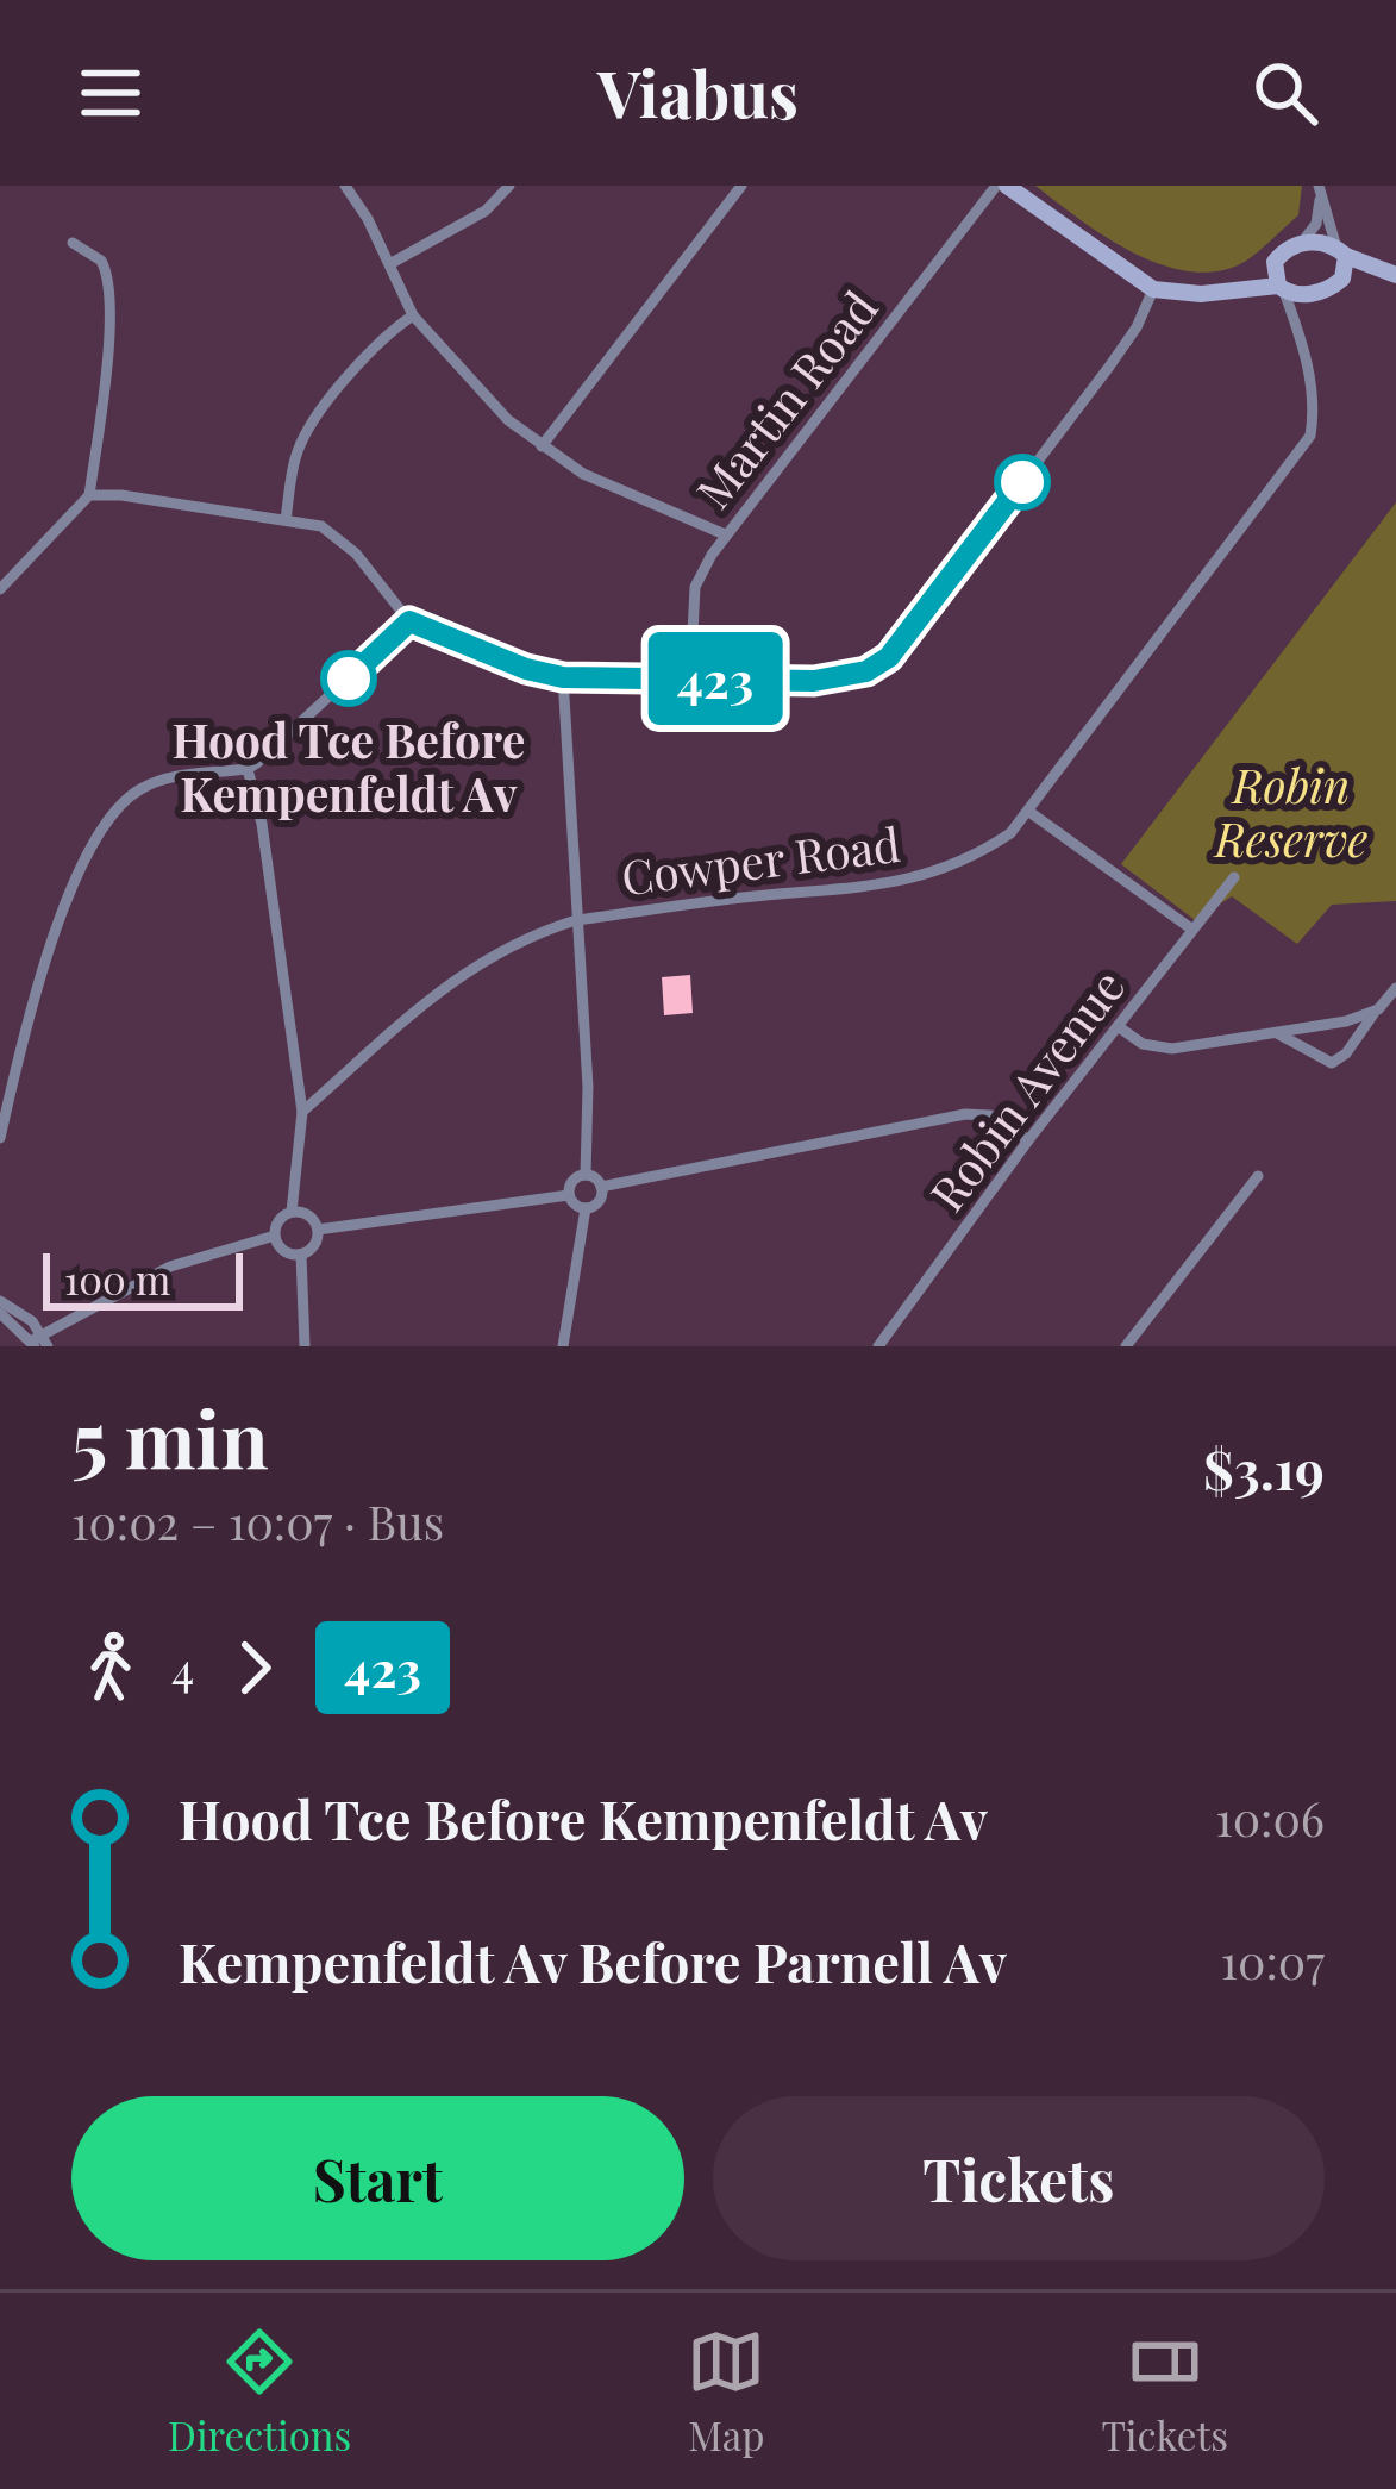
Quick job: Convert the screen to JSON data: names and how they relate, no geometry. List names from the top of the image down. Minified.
{"streets":{"street":["Martin Road","Cowper Road","Robin Avenue"]},"parks":["Robin Reserve"],"places":["Hood Tce Before Kempenfeldt Av"],"lines":["bus line 423"],"scale_bar":"100 m","page":{"header":"Viabus","on_map":"423","scale":"100 m","heading":["5 min","10:02 – 10:07 · Bus","$3.19"],"legs":["4","423"],"list":[{"name":"Hood Tce Before Kempenfeldt Av","value":"10:06"},{"name":"Kempenfeldt Av Before Parnell Av","value":"10:07"}],"buttons":["Start","Tickets"],"tabs":["Directions","Map","Tickets"]}}
